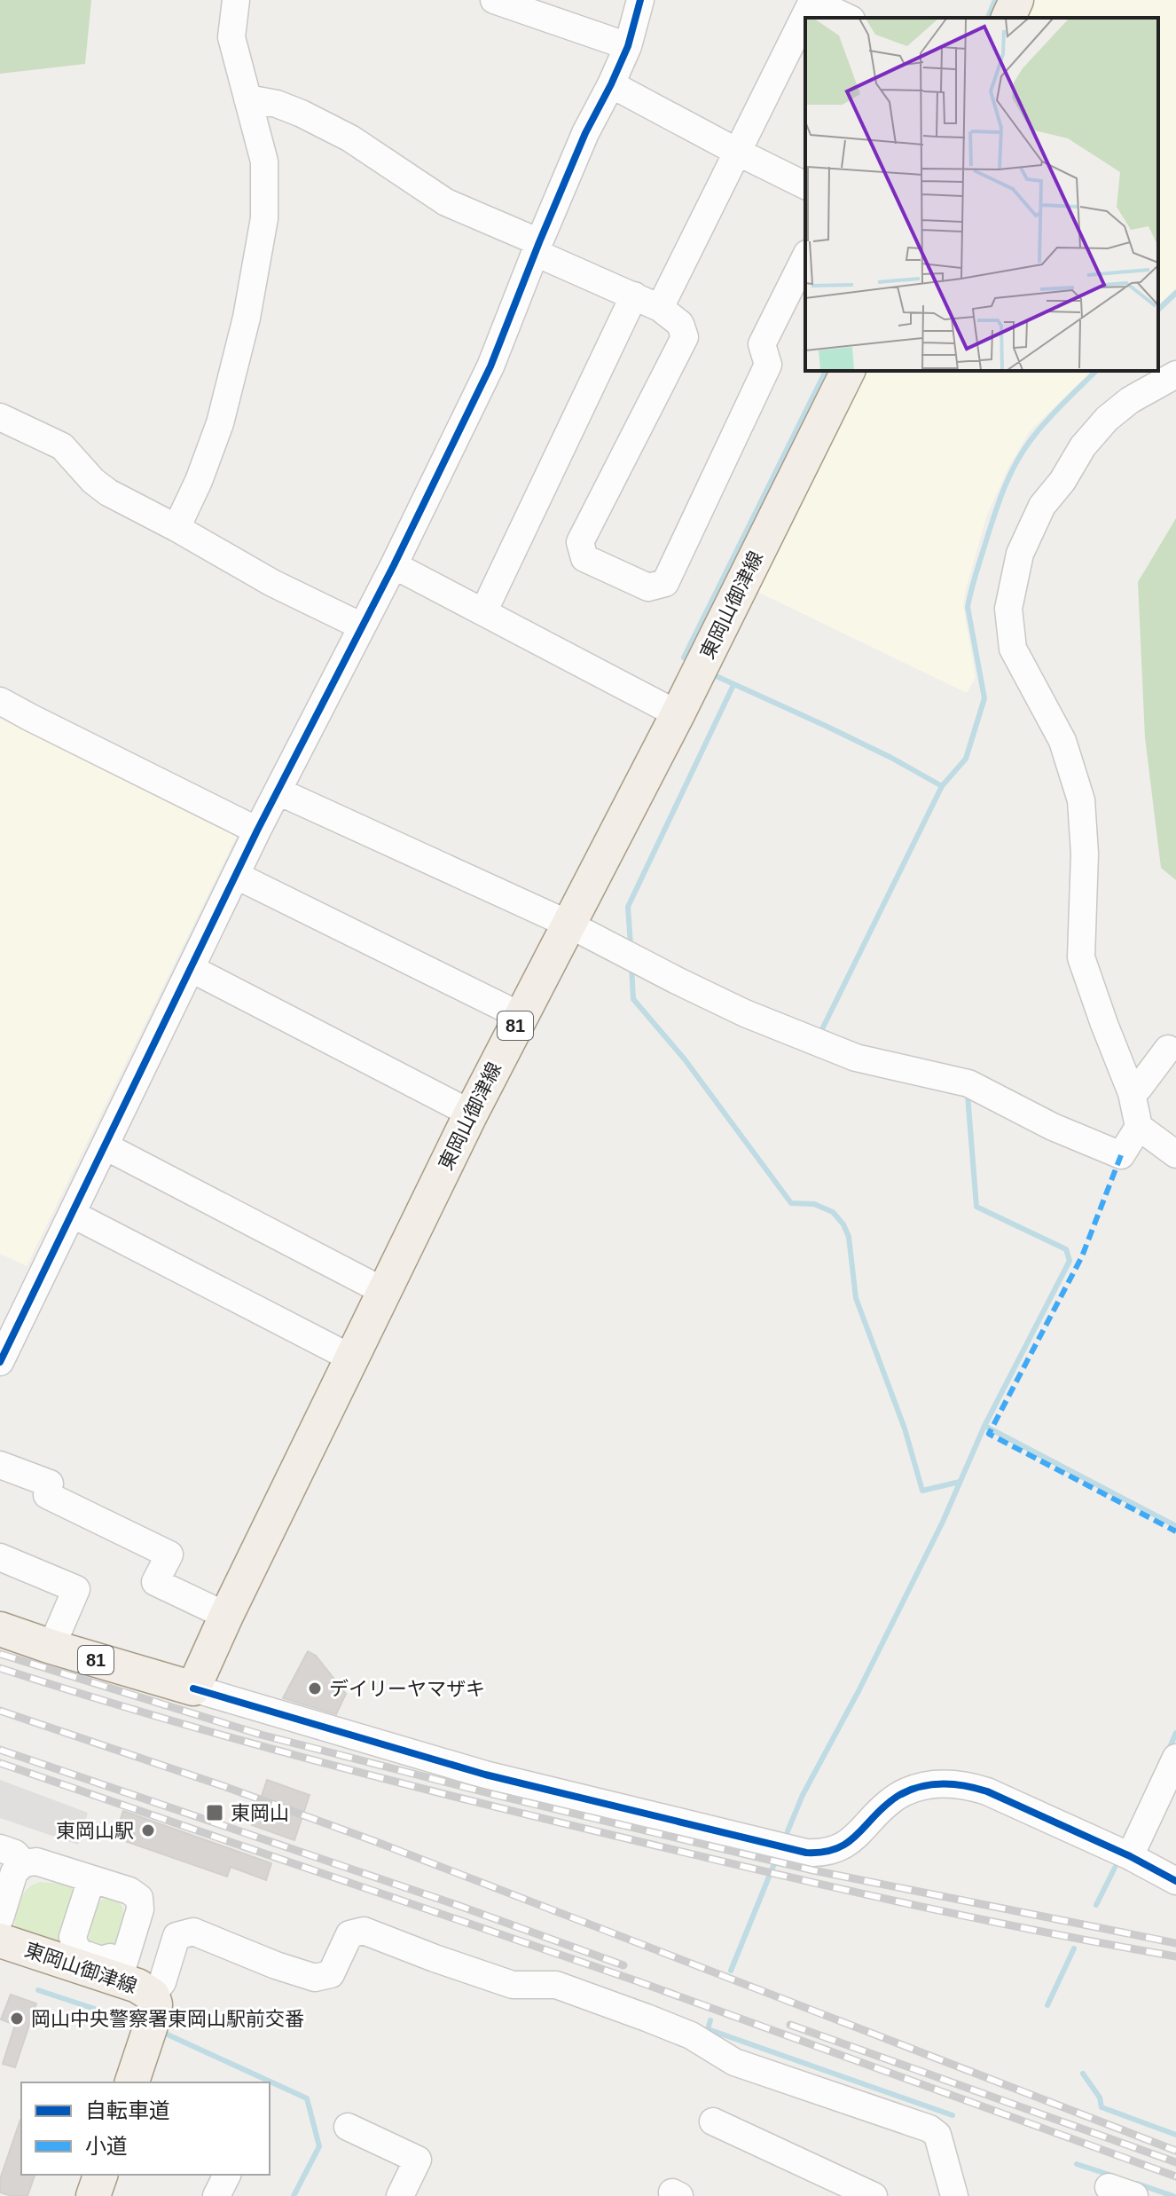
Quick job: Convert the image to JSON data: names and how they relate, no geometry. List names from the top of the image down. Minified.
{"streets":{"main road":["東岡山御津線","81"]},"crossings":[["東岡山御津線","81"]],"places":{"other":["デイリーヤマザキ","東岡山駅","岡山中央警察署東岡山駅前交番"],"transit":["東岡山"]},"legend":["自転車道","小道"]}
